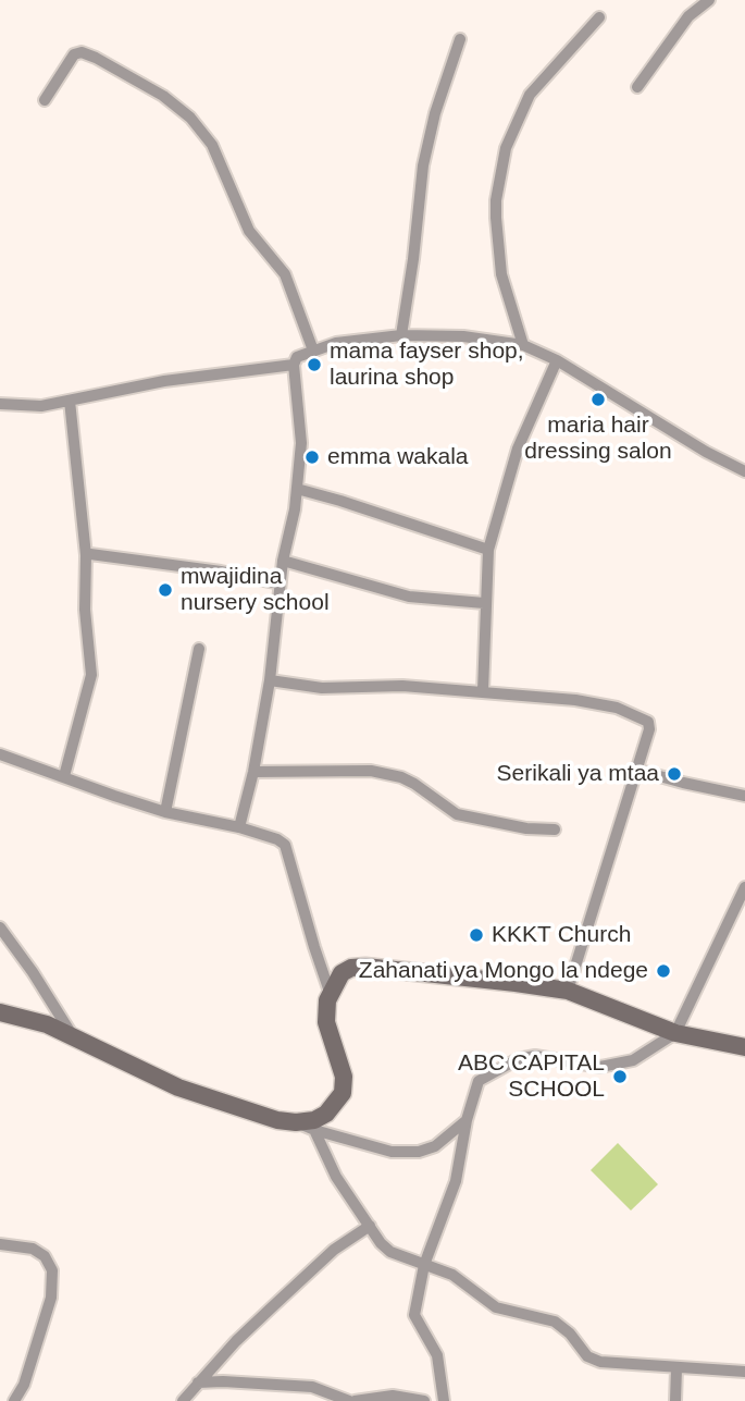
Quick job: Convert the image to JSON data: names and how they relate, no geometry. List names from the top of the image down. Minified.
{"places":["mama fayser shop, laurina shop","maria hair dressing salon","emma wakala","mwajidina nursery school","Serikali ya mtaa","KKKT Church","Zahanati ya Mongo la ndege","ABC CAPITAL SCHOOL"]}
